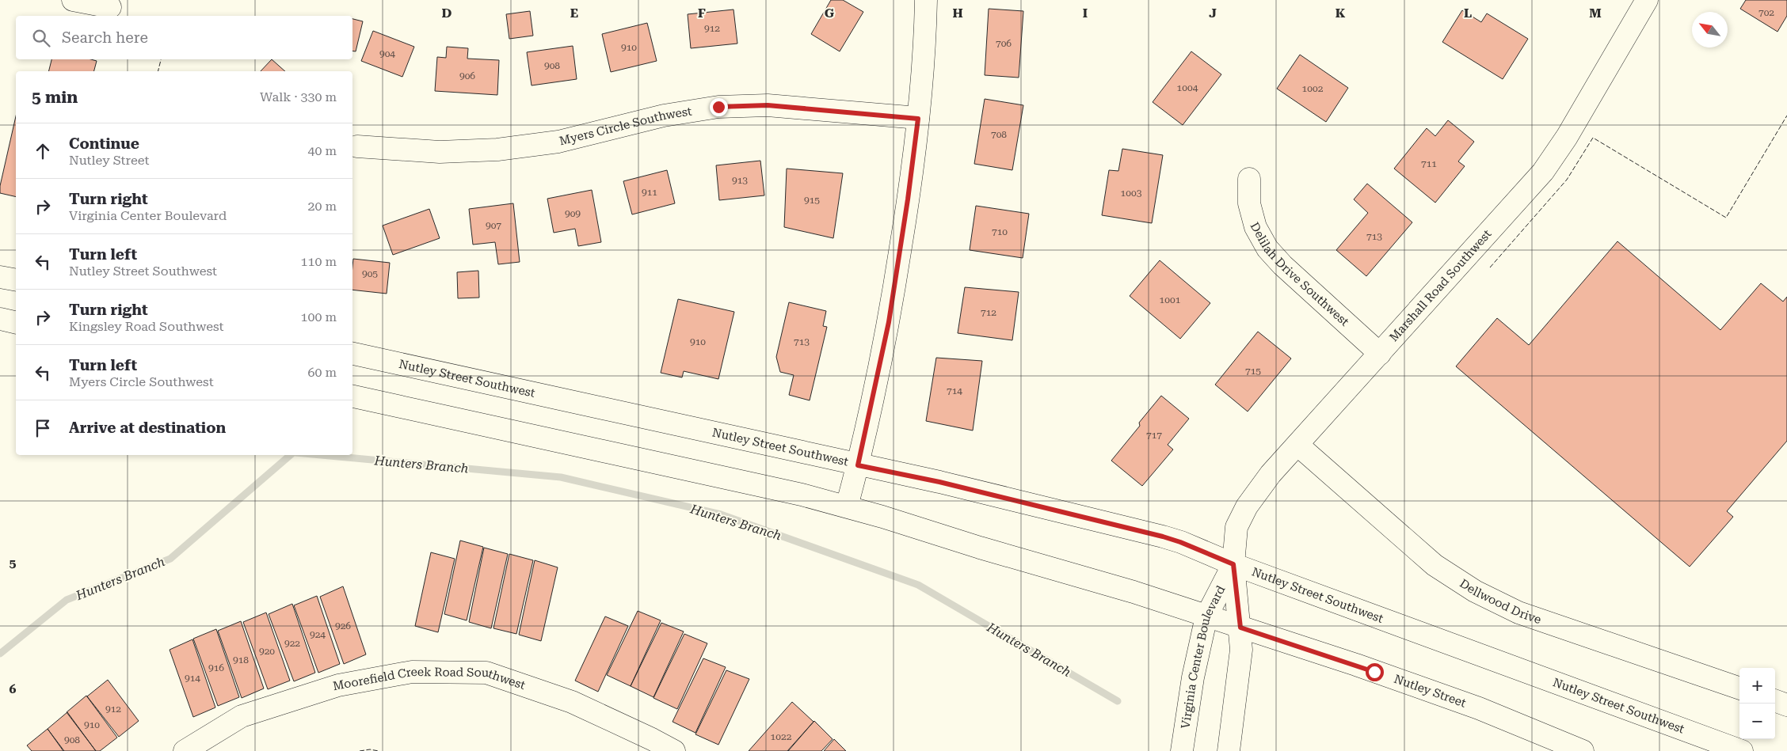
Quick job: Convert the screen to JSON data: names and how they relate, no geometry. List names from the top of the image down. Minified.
{"streets":{"street":["Myers Circle Southwest","Delilah Drive Southwest","Marshall Road Southwest","Nutley Street Southwest","Dellwood Drive","Virginia Center Boulevard","Moorefield Creek Road Southwest","Nutley Street"]},"crossings":[["Delilah Drive Southwest","Marshall Road Southwest"],["Marshall Road Southwest","Nutley Street Southwest"],["Marshall Road Southwest","Dellwood Drive"],["Marshall Road Southwest","Virginia Center Boulevard"],["Nutley Street Southwest","Virginia Center Boulevard"],["Virginia Center Boulevard","Nutley Street"]],"water":["Hunters Branch"],"house_numbers":["702","912","706","910","904","908","906","1004","1002","708","711","913","911","1003","915","909","907","710","713","905","1001","712","910","713","715","714","717","926","924","922","920","918","916","914","912","910","1022","908"],"north":"top left","page":{"search":"Search here","heading":["5 min","Walk · 330 m"],"list":[["Continue","Nutley Street","40 m"],["Turn right","Virginia Center Boulevard","20 m"],["Turn left","Nutley Street Southwest","110 m"],["Turn right","Kingsley Road Southwest","100 m"],["Turn left","Myers Circle Southwest","60 m"],"Arrive at destination"],"map_buttons":["+","−"]},"grid":{"columns":["D","E","F","G","H","I","J","K","L","M"],"rows":["5","6"]}}
